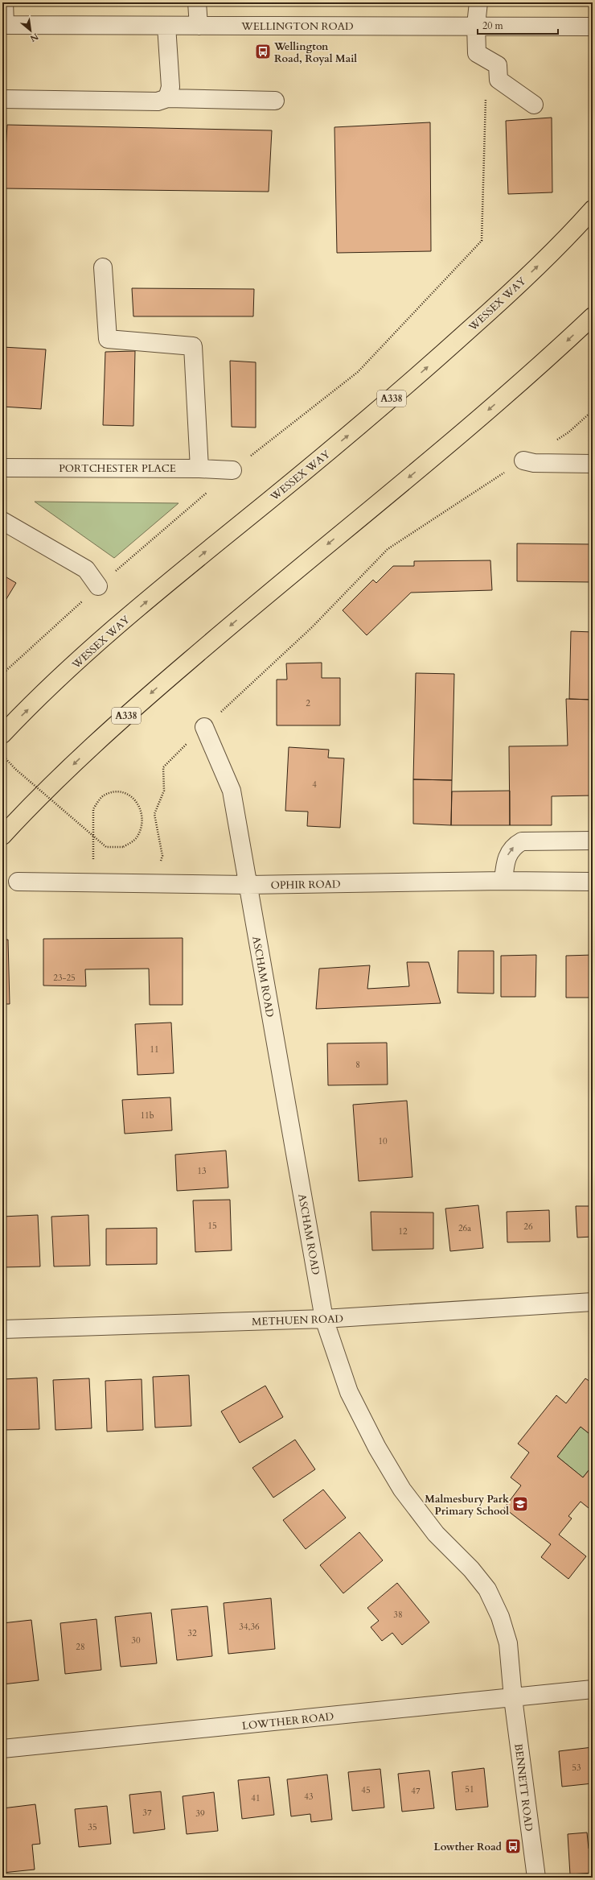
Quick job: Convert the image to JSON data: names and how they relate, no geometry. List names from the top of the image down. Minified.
{"streets":{"highway":["WESSEX WAY","A338"],"street":["WELLINGTON ROAD","PORTCHESTER PLACE","OPHIR ROAD","ASCHAM ROAD","METHUEN ROAD","LOWTHER ROAD","BENNETT ROAD"]},"crossings":[["OPHIR ROAD","ASCHAM ROAD"],["ASCHAM ROAD","METHUEN ROAD"],["ASCHAM ROAD","LOWTHER ROAD"],["ASCHAM ROAD","BENNETT ROAD"],["LOWTHER ROAD","BENNETT ROAD"]],"places":{"bus stop":["Wellington Road, Royal Mail","Lowther Road"],"school or university":["Malmesbury Park Primary School"]},"house_numbers":["2","4","23-25","11","8","11b","10","13","15","26","26a","12","38","34,36","32","30","28","53","51","45","47","43","41","37","39","35"],"scale_bar":"20 m","north":"bottom right"}
